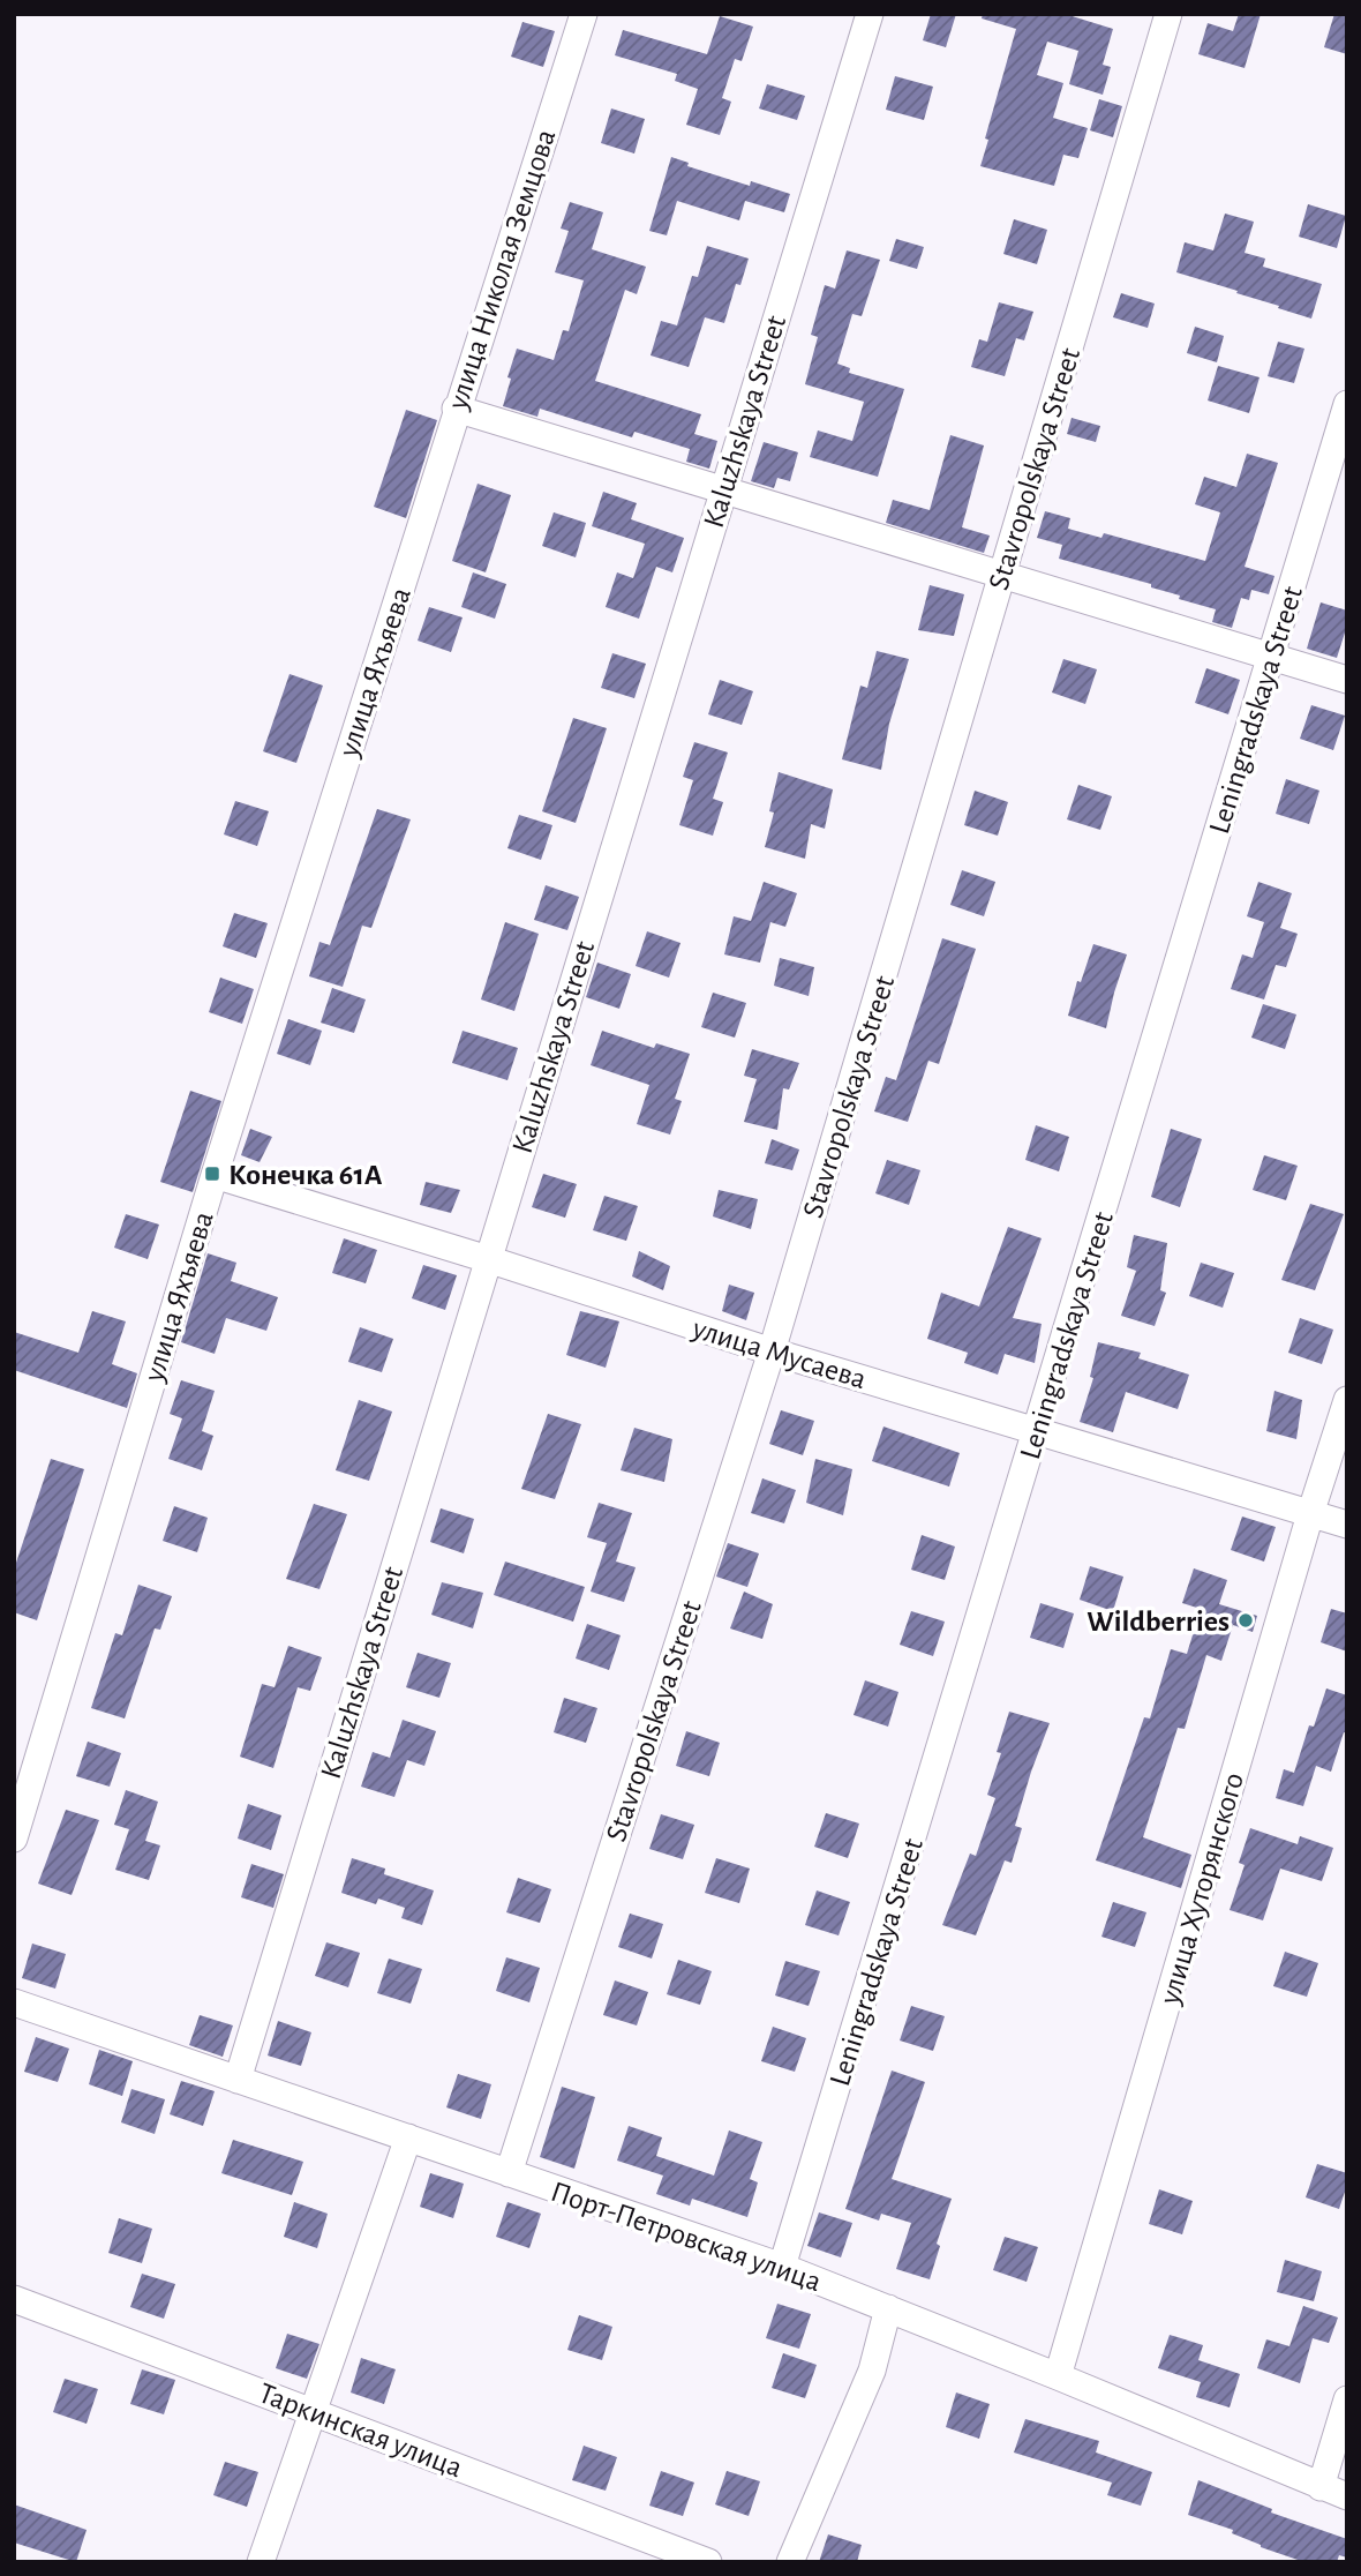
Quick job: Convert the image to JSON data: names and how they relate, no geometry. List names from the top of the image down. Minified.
{"streets":{"street":["улица Николая Земцова","Kaluzhskaya Street","Stavropolskaya Street","улица Яхъяева","Leningradskaya Street","улица Мусаева","улица Хуторянского","Порт-Петровская улица","Таркинская улица"]},"crossings":[["улица Николая Земцова","улица Яхъяева"],["Kaluzhskaya Street","улица Мусаева"],["Kaluzhskaya Street","Порт-Петровская улица"],["Stavropolskaya Street","улица Мусаева"],["Stavropolskaya Street","Порт-Петровская улица"],["улица Яхъяева","улица Мусаева"],["Leningradskaya Street","улица Мусаева"],["Leningradskaya Street","Порт-Петровская улица"],["улица Мусаева","улица Хуторянского"],["улица Хуторянского","Порт-Петровская улица"]],"places":{"transit":["Конечка 61А"],"other":["Wildberries"]}}
